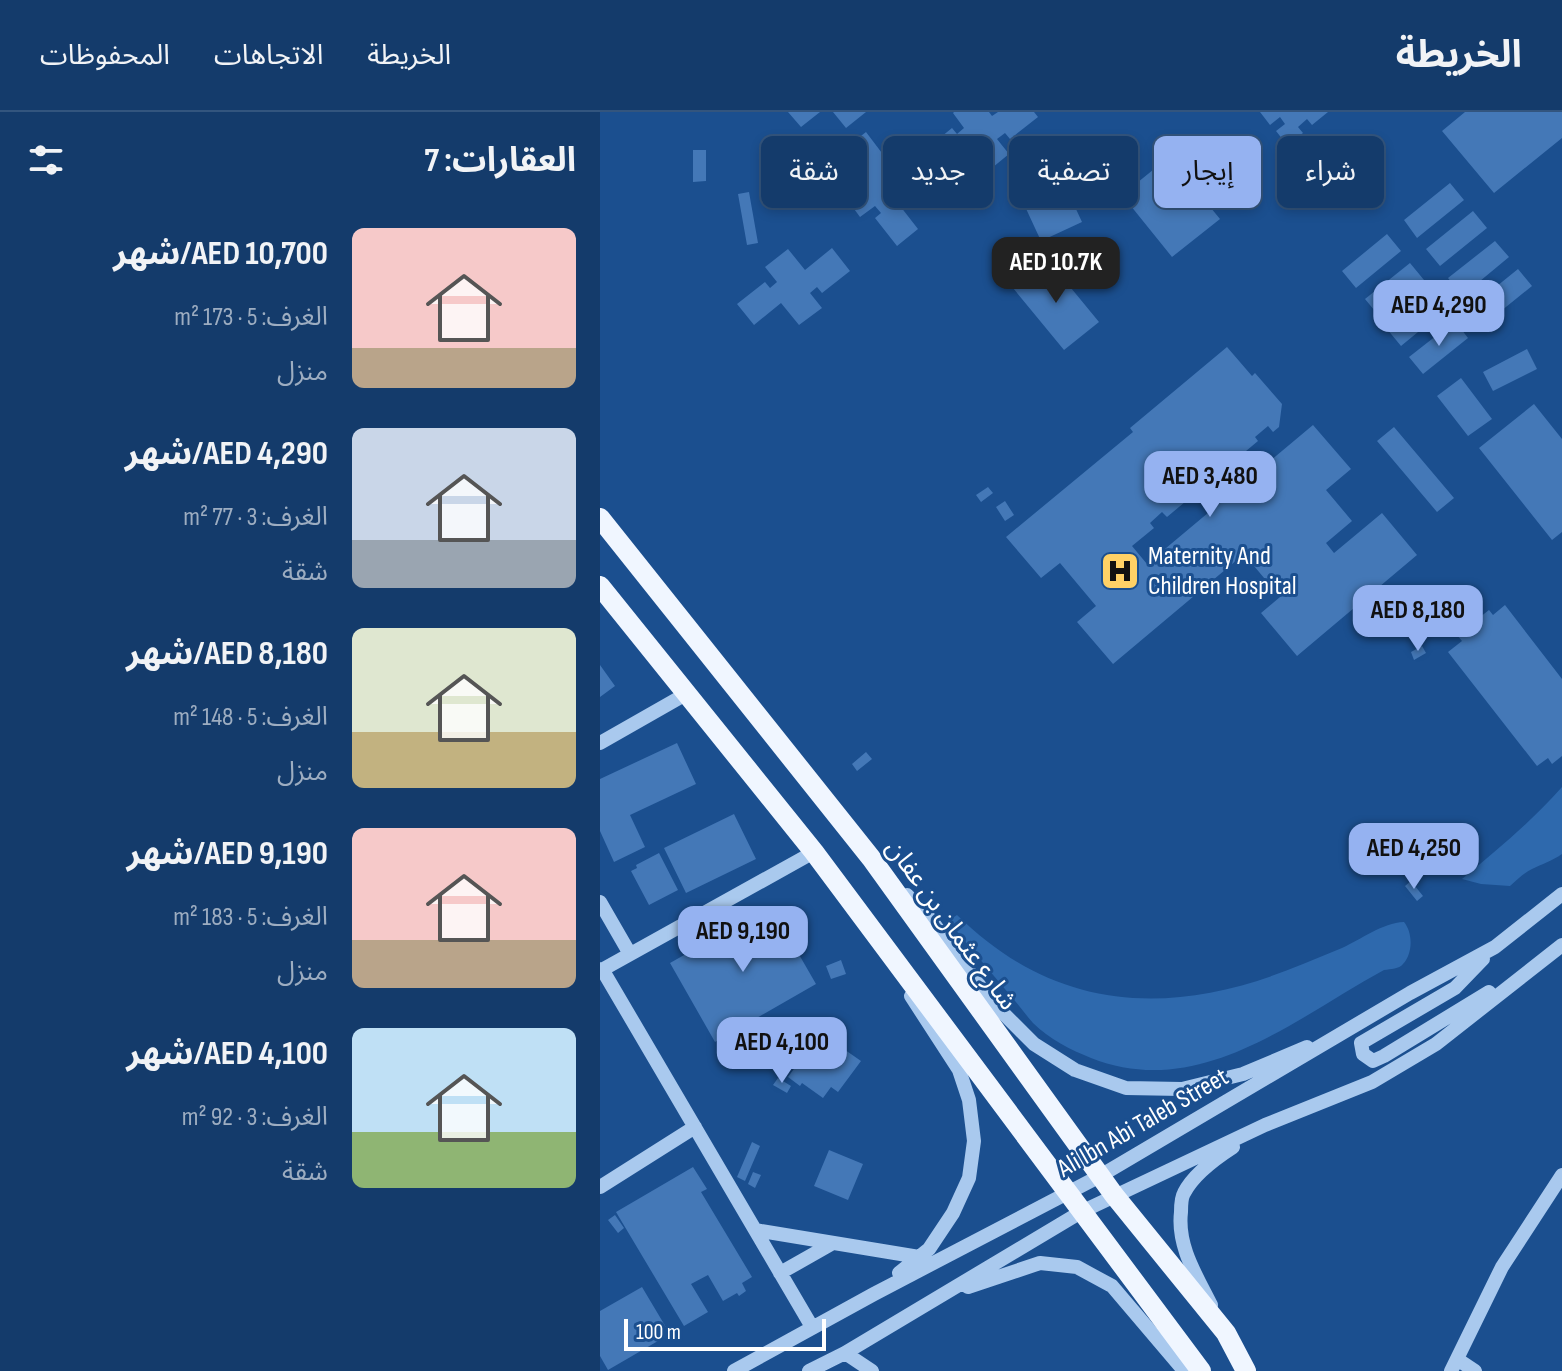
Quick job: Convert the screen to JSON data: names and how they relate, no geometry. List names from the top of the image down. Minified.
{"streets":{"main road":["شارع عثمان بن عفان"],"street":["Ali Ibn Abi Taleb Street"]},"crossings":[["شارع عثمان بن عفان","Ali Ibn Abi Taleb Street"]],"places":{"hospital":["Maternity And Children Hospital"]},"scale_bar":"100 m","page":{"header":"الخريطة","nav":["الخريطة","الاتجاهات","المحفوظات"],"heading":"العقارات: 7","chip":["شراء","إيجار","تصفية","جديد","شقة"],"list":[{"name":"AED 10,700/شهر","note":"الغرف: 5 · 173 m² · منزل"},{"name":"AED 4,290/شهر","note":"الغرف: 3 · 77 m² · شقة"},{"name":"AED 8,180/شهر","note":"الغرف: 5 · 148 m² · منزل"},{"name":"AED 9,190/شهر","note":"الغرف: 5 · 183 m² · منزل"},{"name":"AED 4,100/شهر","note":"الغرف: 3 · 92 m² · شقة"}],"price":["AED 10.7K","AED 4,290","AED 3,480","AED 8,180","AED 4,250","AED 9,190","AED 4,100"],"scale":"100 m"}}
